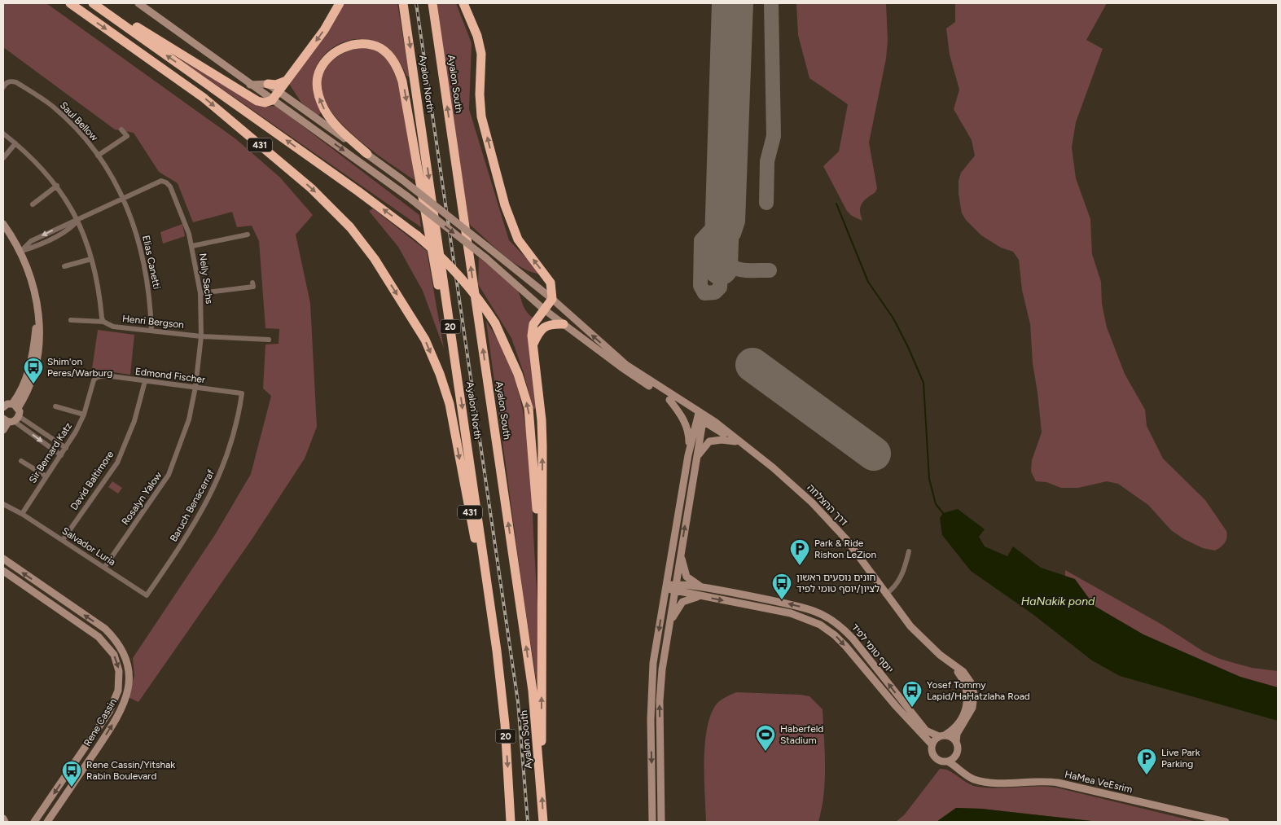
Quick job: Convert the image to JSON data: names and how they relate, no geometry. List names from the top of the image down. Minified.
{"streets":{"highway":["Ayalon North","Ayalon South","431","20"],"street":["Saul Bellow","Elias Canetti","Nelly Sachs","Henri Bergson","Edmond Fischer","Sir Bernard Katz","David Baltimore","Rosalyn Yalow","דרך ההצלחה","Baruch Benacerraf","Salvador Luria","יוסף טומי לפיד","Rene Cassin","HaMea VeEsrim"]},"crossings":[["Ayalon North","431"],["Saul Bellow","Elias Canetti"],["Saul Bellow","Nelly Sachs"],["Elias Canetti","Nelly Sachs"],["Elias Canetti","Henri Bergson"],["Nelly Sachs","Henri Bergson"],["Nelly Sachs","Edmond Fischer"],["Nelly Sachs","Rosalyn Yalow"],["Edmond Fischer","Sir Bernard Katz"],["Edmond Fischer","David Baltimore"],["Edmond Fischer","Rosalyn Yalow"],["Edmond Fischer","Baruch Benacerraf"],["Sir Bernard Katz","Salvador Luria"],["David Baltimore","Salvador Luria"],["Rosalyn Yalow","Salvador Luria"],["דרך ההצלחה","יוסף טומי לפיד"],["דרך ההצלחה","HaMea VeEsrim"],["Baruch Benacerraf","Salvador Luria"],["יוסף טומי לפיד","HaMea VeEsrim"]],"water":["HaNakik pond"],"places":{"bus stop":["Shim'on Peres/Warburg","חונים נוסעים ראשון לציון/יוסף טומי לפיד","Yosef Tommy Lapid/HaHatzlaha Road","Rene Cassin/Yitshak Rabin Boulevard"],"parking":["Park & Ride Rishon LeZion","Live Park Parking"],"sports":["Haberfeld Stadium"]}}
